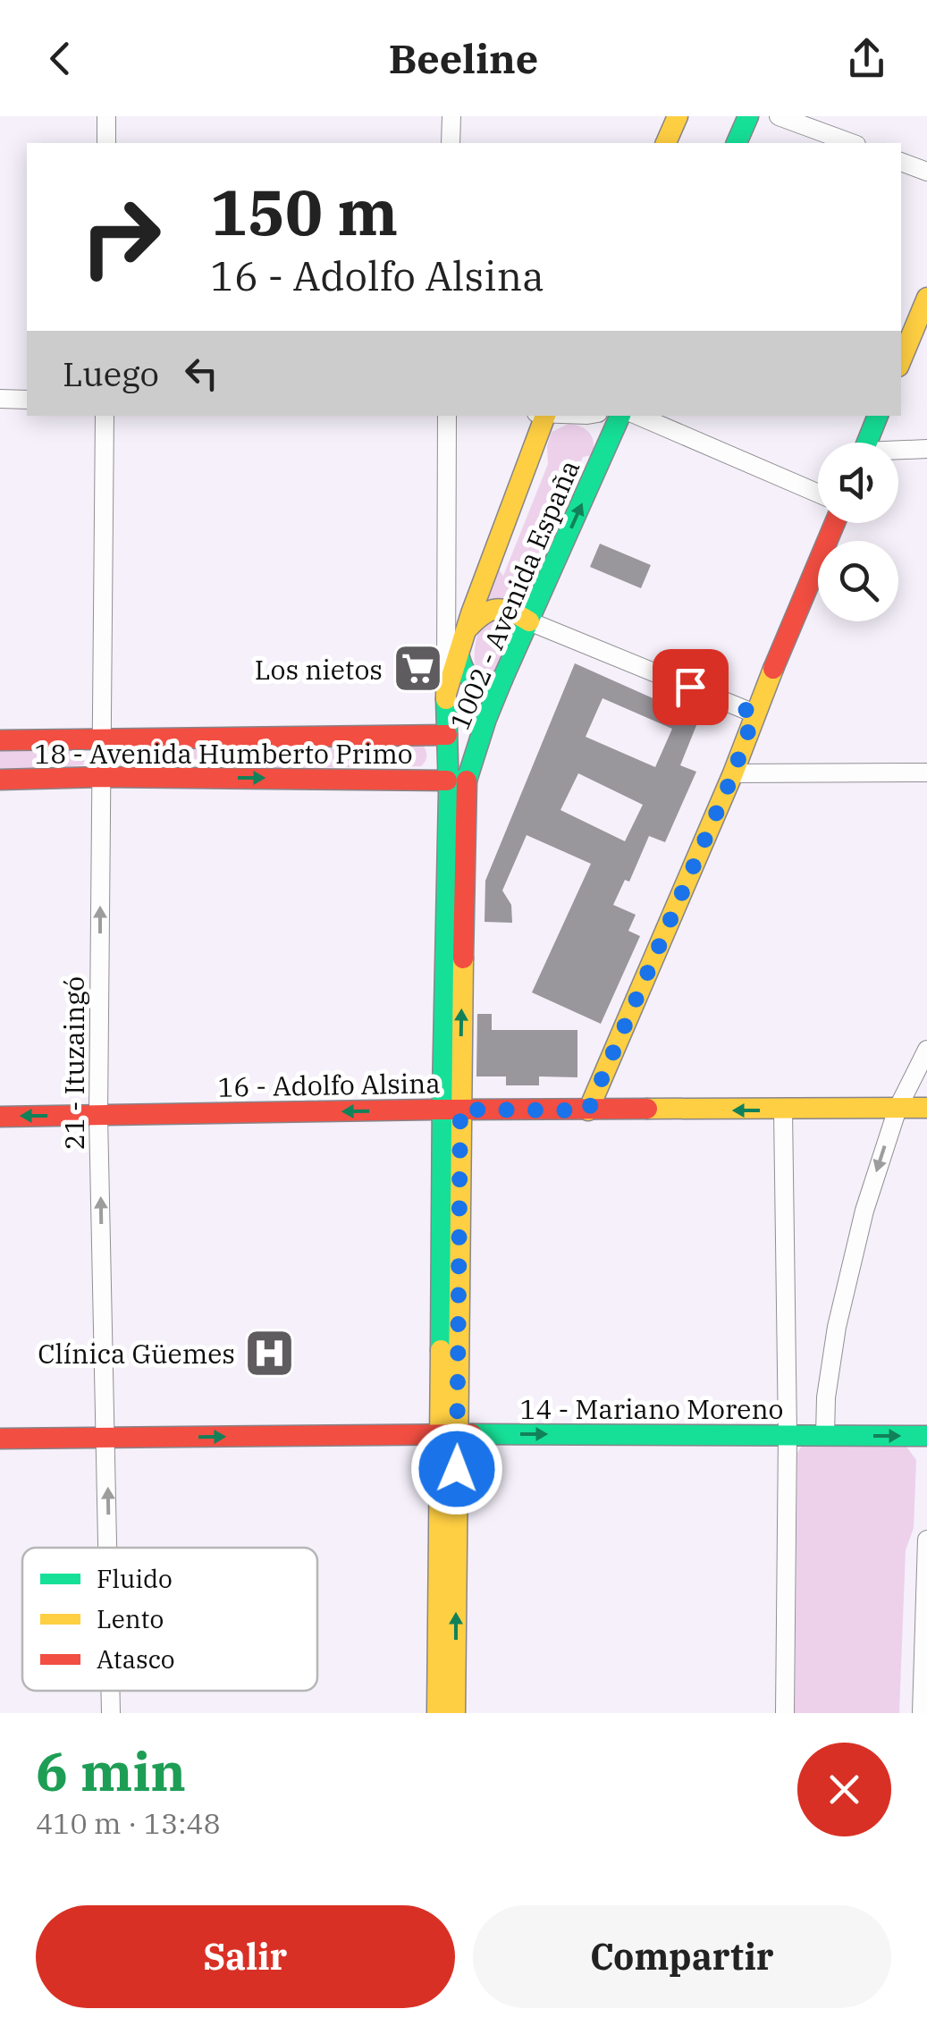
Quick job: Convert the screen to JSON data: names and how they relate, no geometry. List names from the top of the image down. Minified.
{"streets":{"street":["1002 - Avenida España","18 - Avenida Humberto Primo","21 - Ituzaingó","16 - Adolfo Alsina","14 - Mariano Moreno"]},"crossings":[["1002 - Avenida España","18 - Avenida Humberto Primo"],["18 - Avenida Humberto Primo","21 - Ituzaingó"],["21 - Ituzaingó","16 - Adolfo Alsina"],["21 - Ituzaingó","14 - Mariano Moreno"]],"one_way":["21 - Ituzaingó","16 - Adolfo Alsina","14 - Mariano Moreno"],"places":{"supermarket":["Los nietos"],"hospital":["Clínica Güemes"]},"legend":["Fluido","Lento","Atasco"],"page":{"header":"Beeline","turn":["150 m","16 - Adolfo Alsina"],"then":"Luego","heading":["6 min","410 m · 13:48"],"buttons":["Salir","Compartir"]}}
